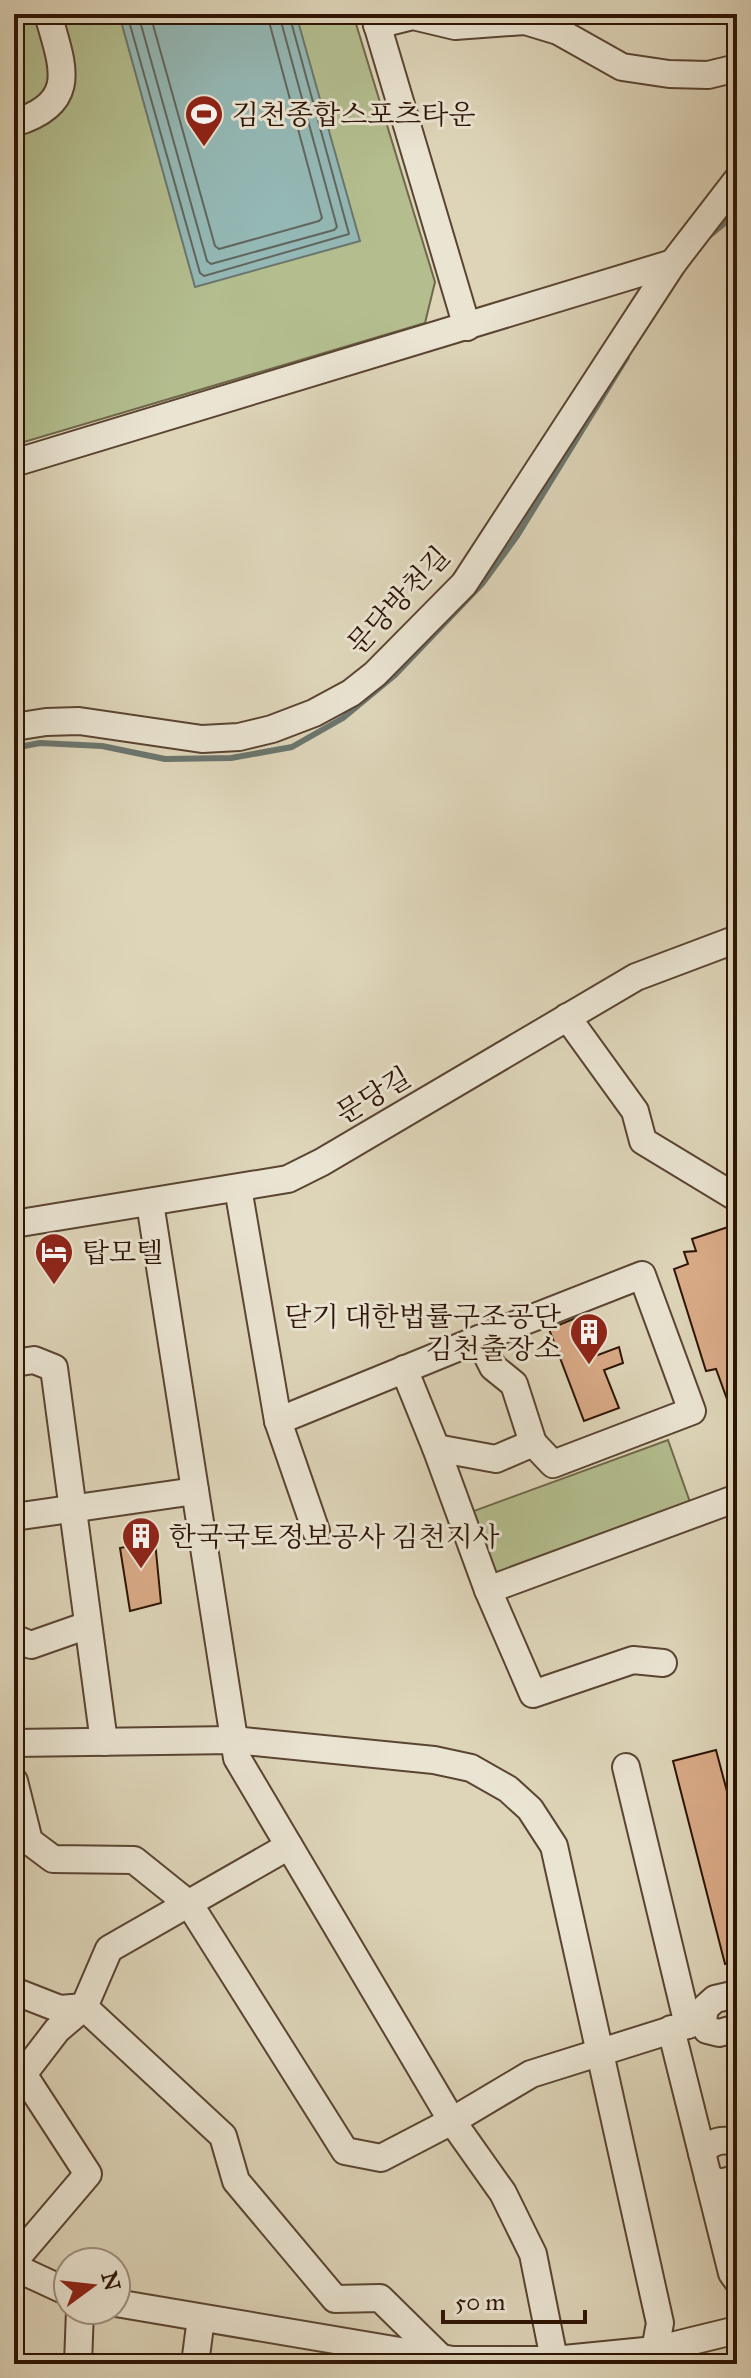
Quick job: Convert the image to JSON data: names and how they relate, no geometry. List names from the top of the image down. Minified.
{"streets":{"street":["문당방천길","문당길"]},"places":{"sports":["김천종합스포츠타운"],"hotel":["탑모텔"],"building":["닫기 대한법률구조공단 김천출장소","한국국토정보공사 김천지사"]},"scale_bar":"50 m","north":"right"}
